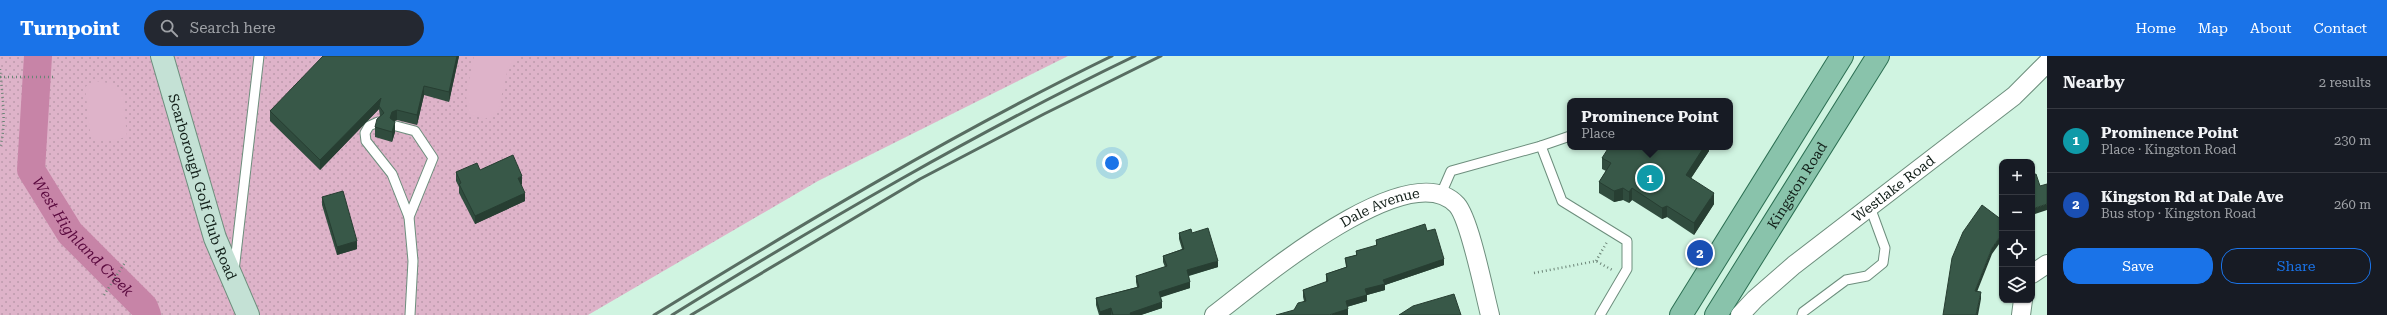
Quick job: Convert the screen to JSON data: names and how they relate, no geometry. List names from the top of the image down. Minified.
{"streets":{"main road":["Kingston Road"],"street":["Scarborough Golf Club Road","Westlake Road","Dale Avenue"]},"water":["West Highland Creek"],"page":{"header":"Turnpoint","search":"Search here","nav":["Home","Map","About","Contact"],"heading":["Nearby","2 results"],"popup":["Prominence Point","Place"],"list":[{"mark":"1","name":"Prominence Point","note":"Place · Kingston Road","value":"230 m"},{"mark":"2","name":"Kingston Rd at Dale Ave","note":"Bus stop · Kingston Road","value":"260 m"}],"map_buttons":["+","−"],"pins":["1","2"],"buttons":["Save","Share"]}}
